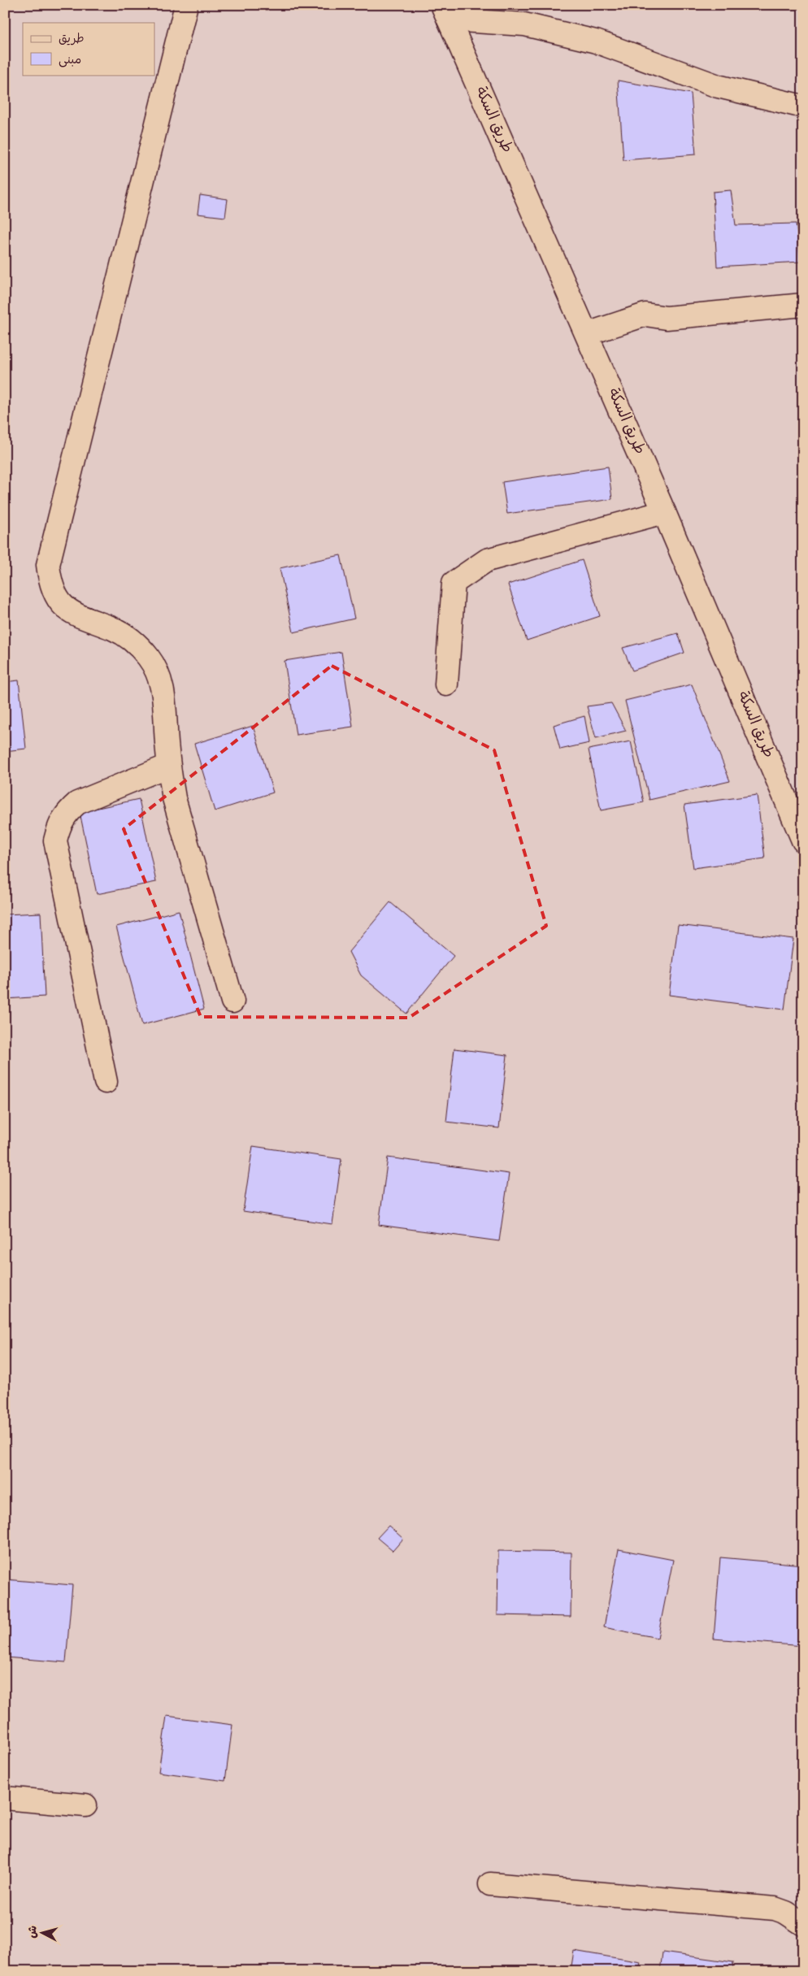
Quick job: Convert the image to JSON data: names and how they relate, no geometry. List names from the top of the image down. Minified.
{"streets":{"street":["طريق السكة"]},"legend":["طريق","مبنى"],"north":"left"}
